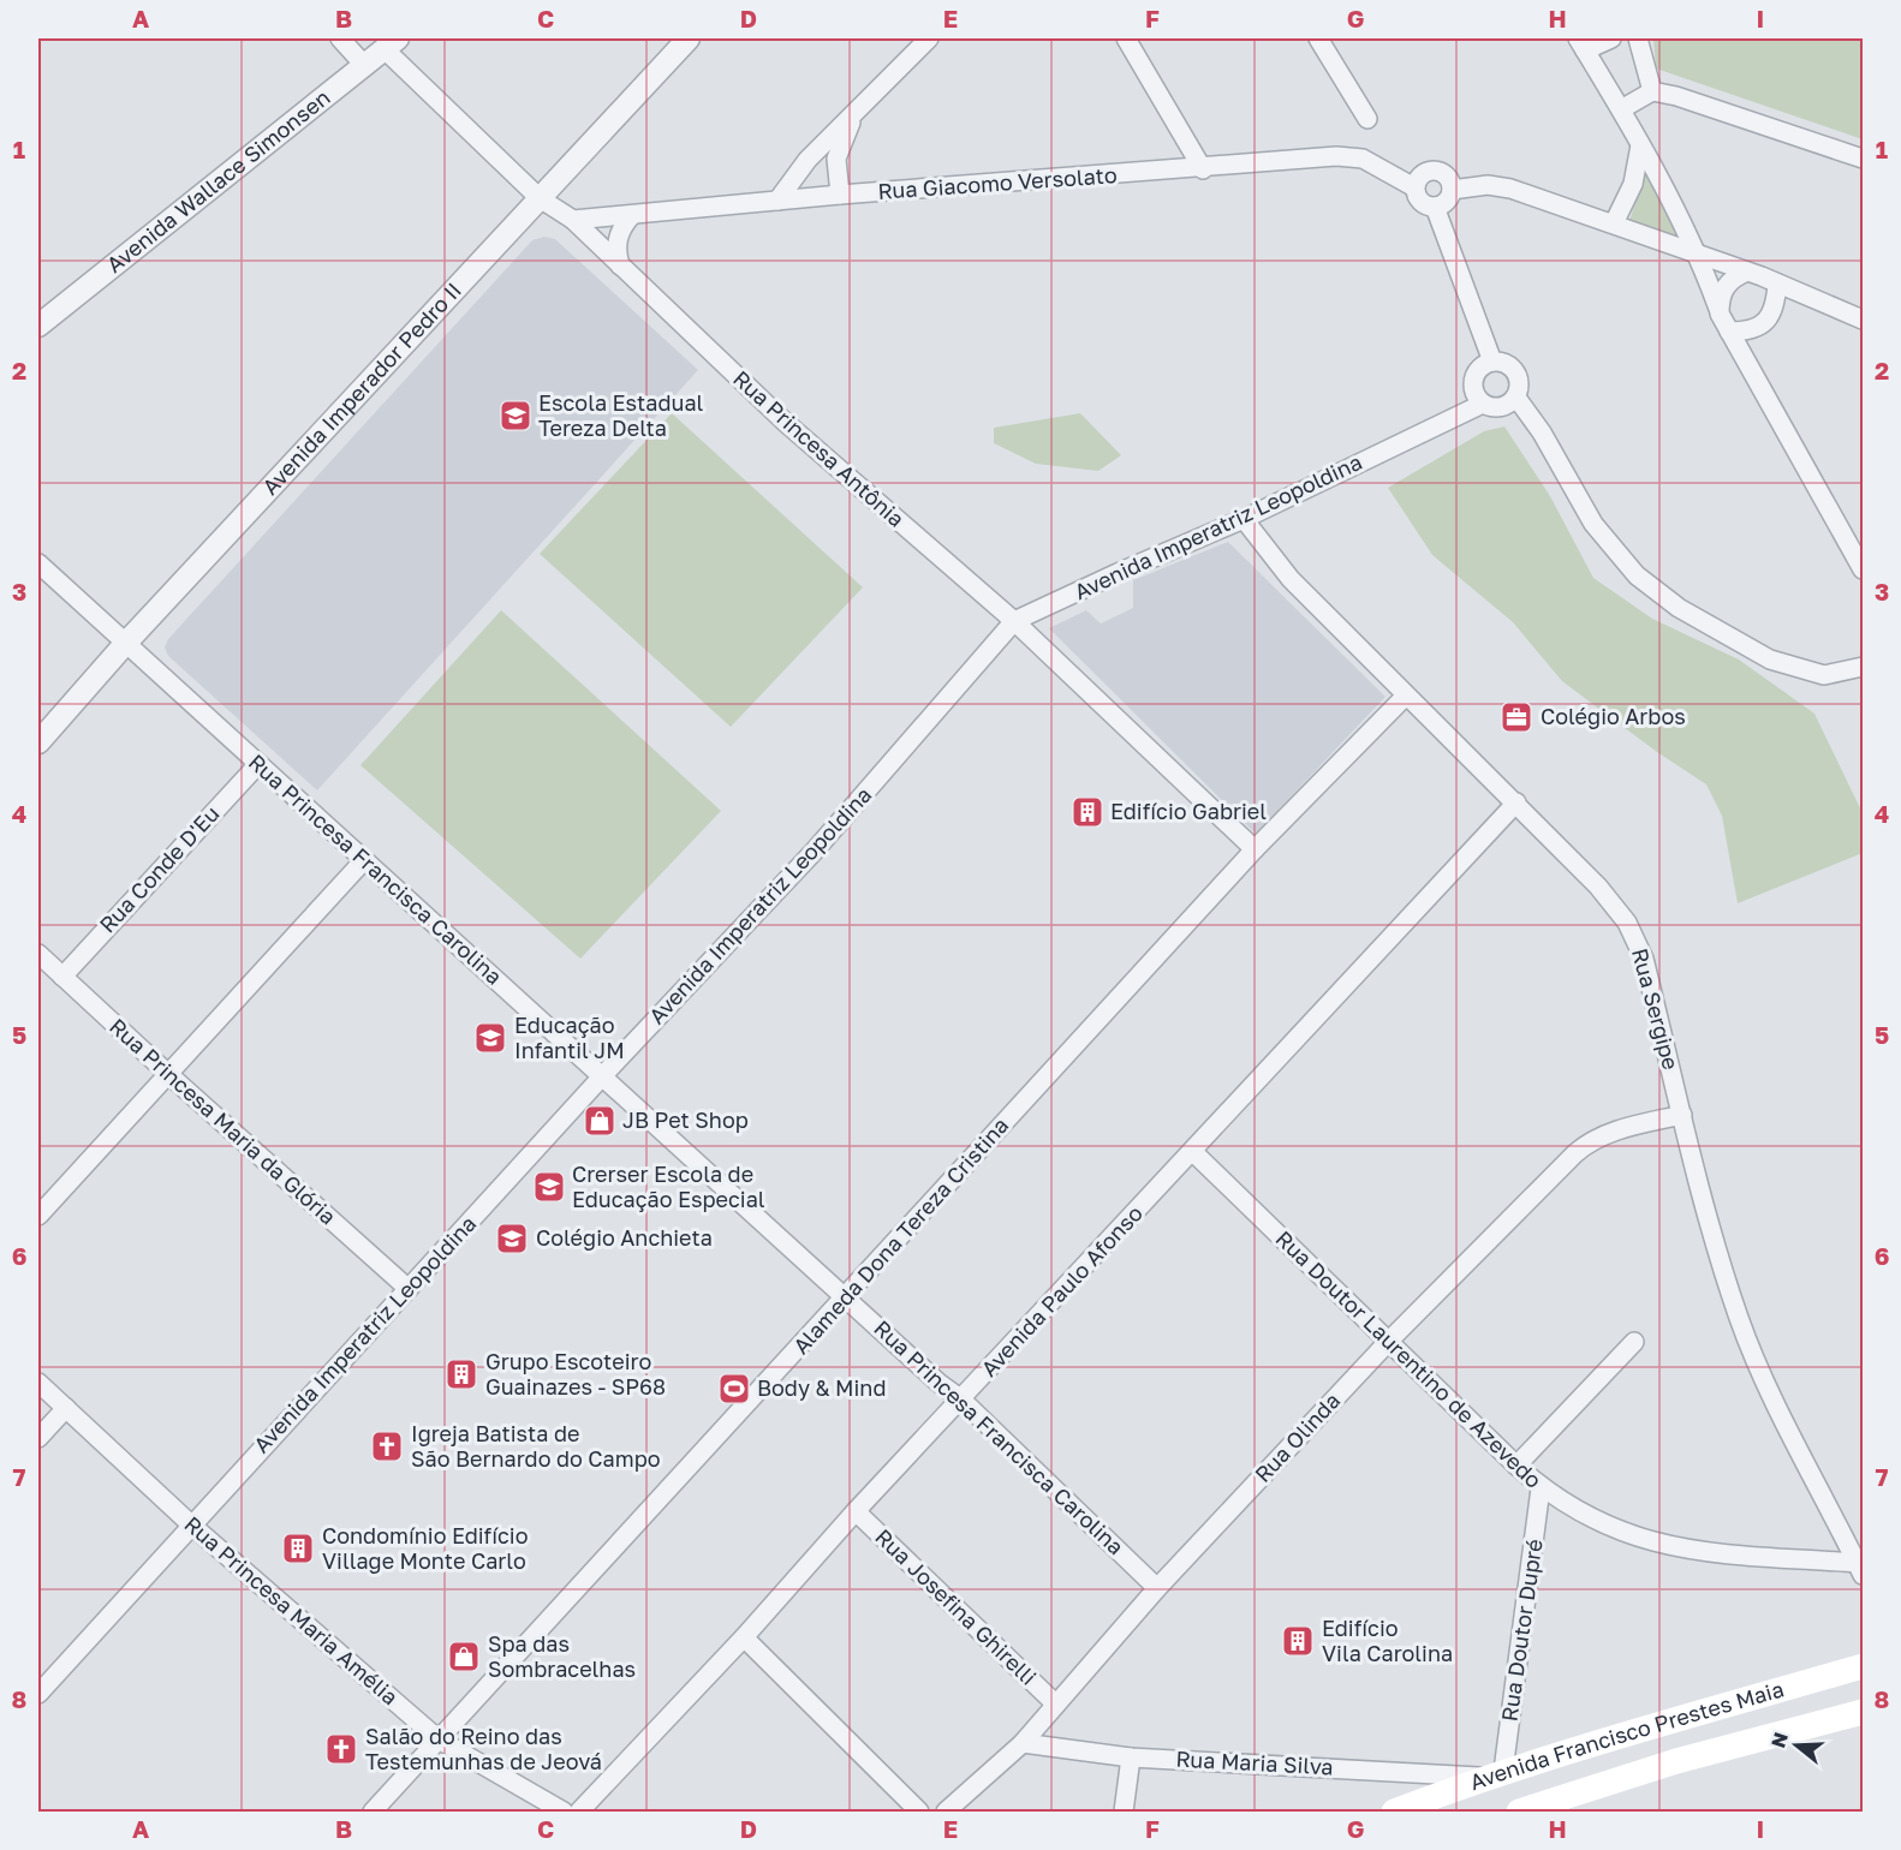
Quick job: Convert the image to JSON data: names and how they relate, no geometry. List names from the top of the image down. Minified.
{"streets":{"main road":["Avenida Francisco Prestes Maia"],"street":["Avenida Wallace Simonsen","Rua Giacomo Versolato","Avenida Imperador Pedro II","Rua Princesa Antônia","Avenida Imperatriz Leopoldina","Rua Conde D'Eu","Rua Princesa Francisca Carolina","Rua Sergipe","Rua Princesa Maria da Glória","Alameda Dona Tereza Cristina","Avenida Paulo Afonso","Rua Doutor Laurentino de Azevedo","Rua Olinda","Rua Josefina Ghirelli","Rua Princesa Maria Amélia","Rua Doutor Dupré","Rua Maria Silva"]},"crossings":[["Avenida Wallace Simonsen","Rua Princesa Antônia"],["Rua Giacomo Versolato","Rua Princesa Antônia"],["Avenida Imperador Pedro II","Rua Princesa Antônia"],["Avenida Imperador Pedro II","Rua Princesa Francisca Carolina"],["Rua Princesa Antônia","Avenida Imperatriz Leopoldina"],["Rua Princesa Antônia","Alameda Dona Tereza Cristina"],["Avenida Imperatriz Leopoldina","Rua Princesa Francisca Carolina"],["Avenida Imperatriz Leopoldina","Rua Sergipe"],["Avenida Imperatriz Leopoldina","Rua Princesa Maria da Glória"],["Avenida Imperatriz Leopoldina","Rua Princesa Maria Amélia"],["Rua Conde D'Eu","Rua Princesa Francisca Carolina"],["Rua Conde D'Eu","Rua Princesa Maria da Glória"],["Rua Princesa Francisca Carolina","Alameda Dona Tereza Cristina"],["Rua Princesa Francisca Carolina","Avenida Paulo Afonso"],["Rua Princesa Francisca Carolina","Rua Olinda"],["Rua Sergipe","Alameda Dona Tereza Cristina"],["Rua Sergipe","Avenida Paulo Afonso"],["Rua Sergipe","Rua Doutor Laurentino de Azevedo"],["Rua Sergipe","Rua Olinda"],["Alameda Dona Tereza Cristina","Rua Princesa Maria Amélia"],["Avenida Paulo Afonso","Rua Doutor Laurentino de Azevedo"],["Avenida Paulo Afonso","Rua Josefina Ghirelli"],["Rua Doutor Laurentino de Azevedo","Rua Olinda"],["Rua Doutor Laurentino de Azevedo","Rua Doutor Dupré"],["Rua Olinda","Rua Josefina Ghirelli"],["Rua Olinda","Rua Maria Silva"],["Rua Doutor Dupré","Avenida Francisco Prestes Maia"],["Rua Doutor Dupré","Rua Maria Silva"],["Avenida Francisco Prestes Maia","Rua Maria Silva"]],"places":{"school or university":["Escola Estadual Tereza Delta","Educação Infantil JM","Crerser Escola de Educação Especial","Colégio Anchieta"],"office":["Colégio Arbos"],"building":["Edifício Gabriel","Grupo Escoteiro Guainazes - SP68","Condomínio Edifício Village Monte Carlo","Edifício Vila Carolina"],"shop":["JB Pet Shop","Spa das Sombracelhas"],"sports":["Body & Mind"],"church":["Igreja Batista de São Bernardo do Campo","Salão do Reino das Testemunhas de Jeová"]},"north":"left","grid":{"columns":["A","B","C","D","E","F","G","H","I"],"rows":["1","2","3","4","5","6","7","8"]}}
